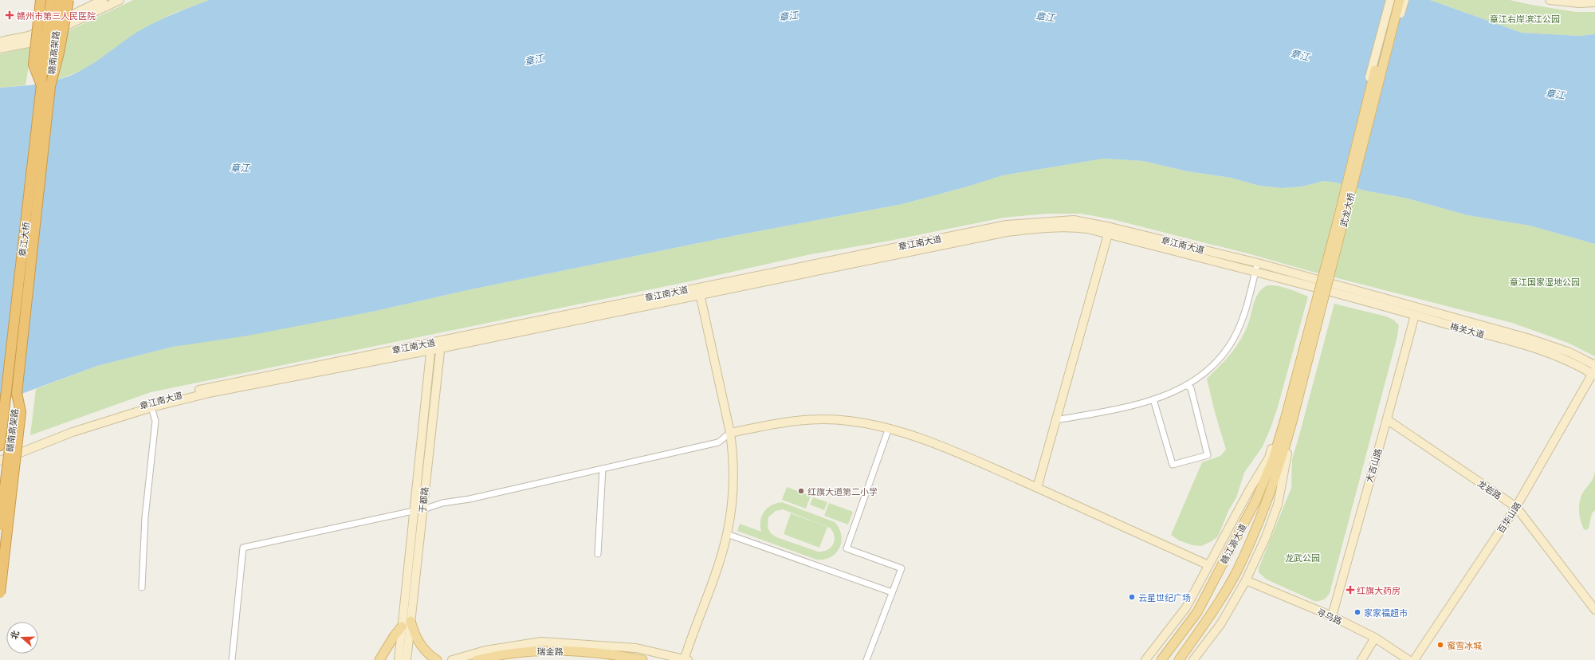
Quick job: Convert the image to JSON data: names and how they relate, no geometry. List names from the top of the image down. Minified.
{"streets":{"highway":["赣南高架路","章江大桥"],"main road":["武龙大桥","赣江源大道","瑞金路"],"street":["章江南大道","梅关大道","大吉山路","龙岩路","于都路","百华山路","寻乌路"]},"crossings":[["赣南高架路","章江大桥"],["武龙大桥","赣江源大道"],["章江南大道","梅关大道"],["章江南大道","于都路"],["梅关大道","大吉山路"],["梅关大道","百华山路"],["大吉山路","龙岩路"],["大吉山路","寻乌路"],["龙岩路","百华山路"]],"water":["章江"],"parks":["章江右岸滨江公园","章江国家湿地公园","龙武公园"],"places":{"health":["赣州市第三人民医院","红旗大药房"],"other":["红旗大道第二小学","云星世纪广场","家家福超市","蜜雪冰城"]},"north":"left"}
